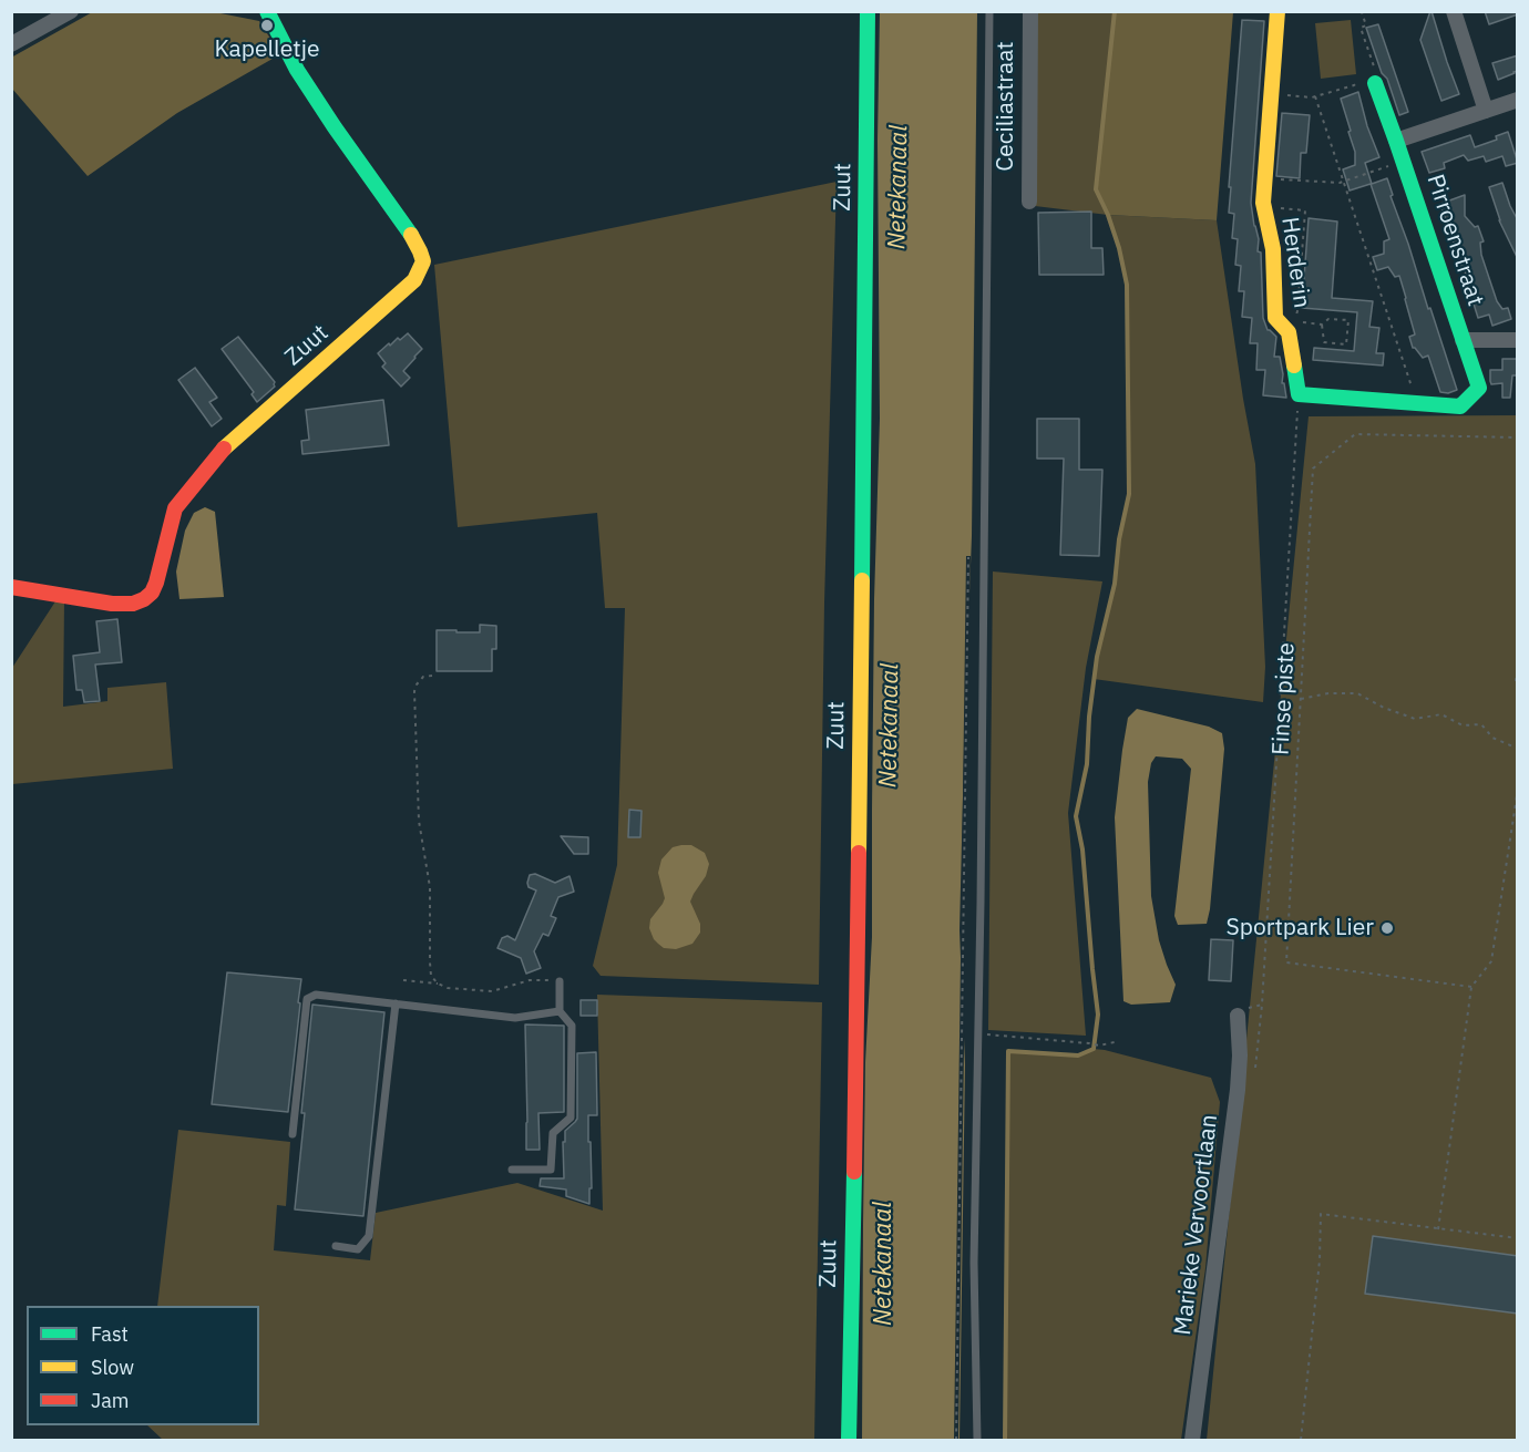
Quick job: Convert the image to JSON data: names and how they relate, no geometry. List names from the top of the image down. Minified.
{"streets":{"street":["Ceciliastraat","Zuut","Pirroenstraat","Herderin","Marieke Vervoortlaan"],"path":["Finse piste"]},"water":["Netekanaal"],"places":["Kapelletje","Sportpark Lier"],"legend":["Fast","Slow","Jam"]}
